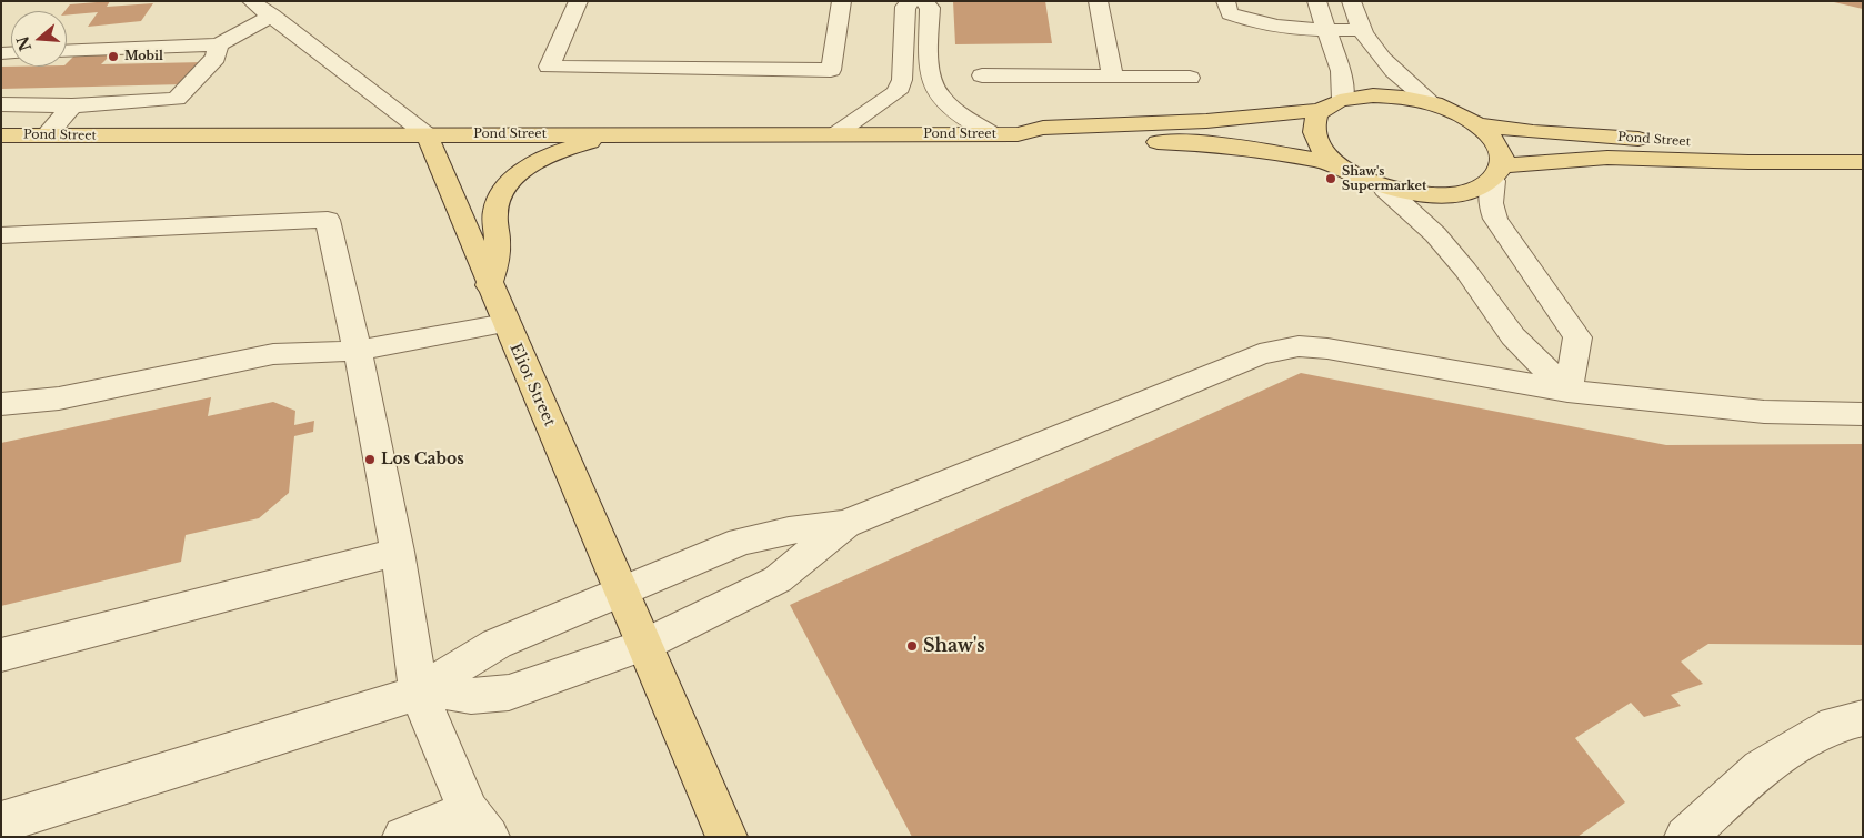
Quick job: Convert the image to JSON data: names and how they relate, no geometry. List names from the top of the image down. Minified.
{"streets":{"main road":["Pond Street","Eliot Street"]},"crossings":[["Pond Street","Eliot Street"]],"places":["Mobil","Shaw's Supermarket","Los Cabos","Shaw's"],"north":"left"}
